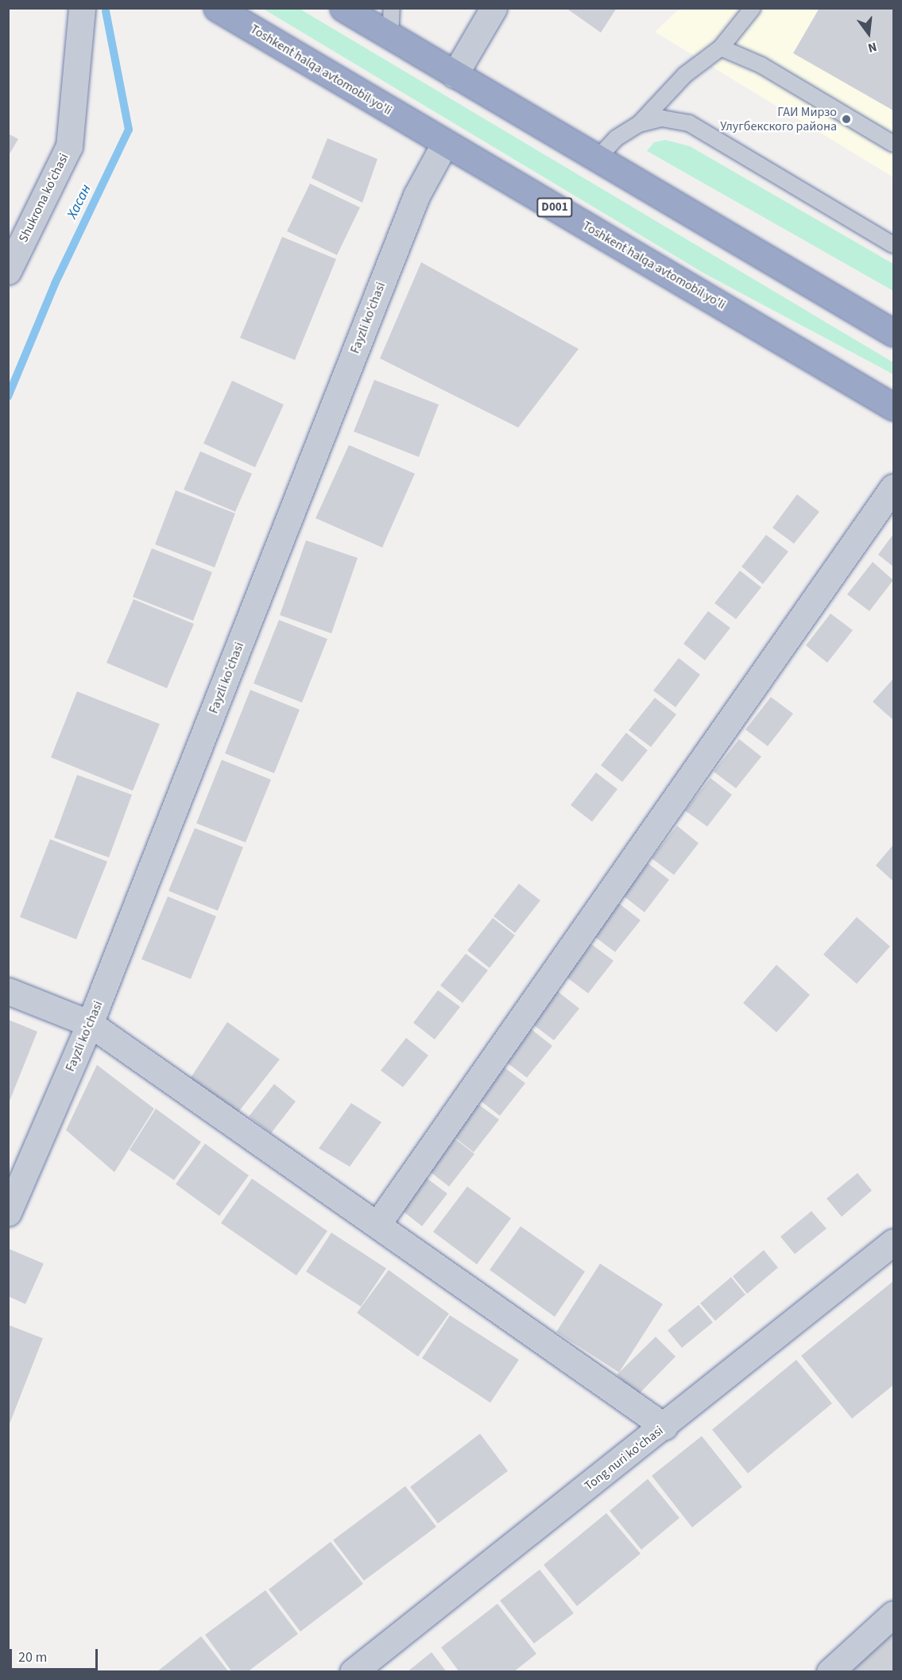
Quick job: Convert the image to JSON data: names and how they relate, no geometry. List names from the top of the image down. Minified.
{"streets":{"highway":["Toshkent halqa avtomobil yo'li","D001"],"street":["Shukrona ko'chasi","Fayzli ko'chasi","Tong nuri ko'chasi"]},"crossings":[["Toshkent halqa avtomobil yo'li","Fayzli ko'chasi"]],"water":["Хасан"],"places":["ГАИ Мирзо Улугбекского района"],"scale_bar":"20 m","north":"bottom"}
